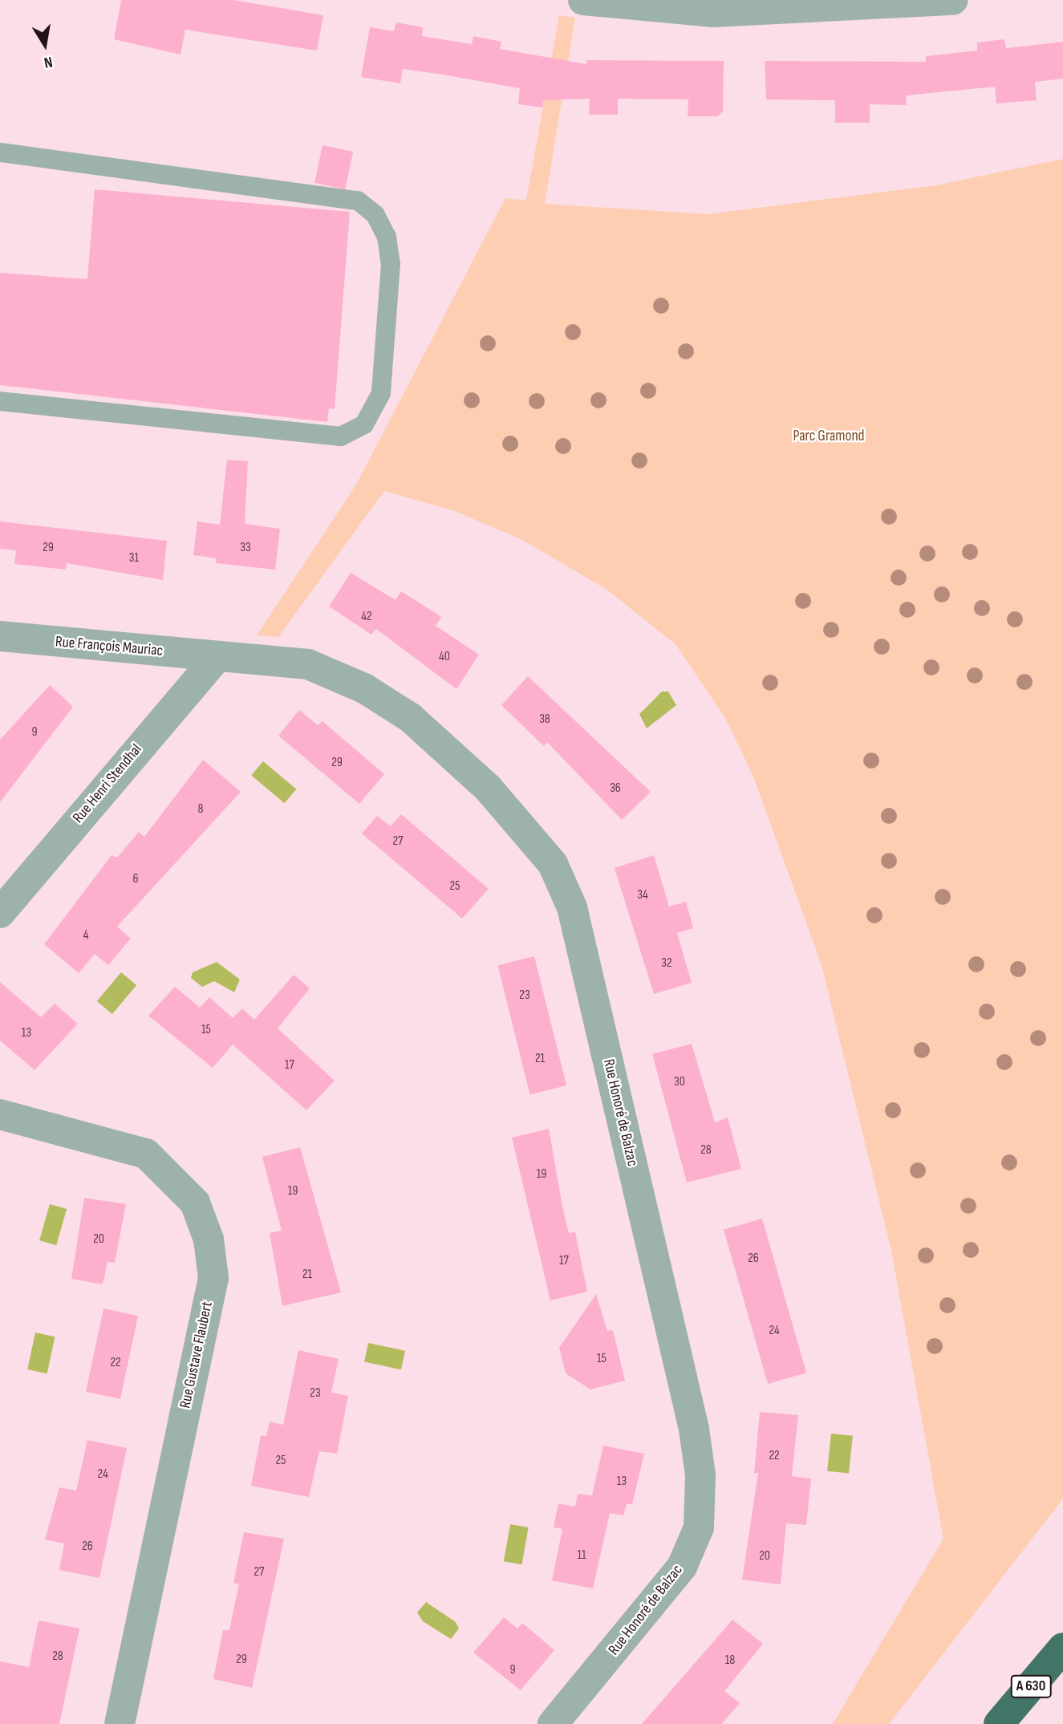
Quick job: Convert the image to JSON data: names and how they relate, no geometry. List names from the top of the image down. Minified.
{"streets":{"highway":["A 630"],"street":["Rue François Mauriac","Rue Henri Stendhal","Rue Honoré de Balzac","Rue Gustave Flaubert"]},"crossings":[["Rue François Mauriac","Rue Henri Stendhal"],["Rue François Mauriac","Rue Honoré de Balzac"],["Rue Henri Stendhal","Rue Honoré de Balzac"]],"parks":["Parc Gramond"],"house_numbers":["29","33","31","42","40","38","9","29","36","8","27","6","25","34","4","32","23","15","13","21","17","30","28","19","19","20","26","17","21","24","15","22","23","22","25","24","13","26","11","20","27","28","29","18","9"],"north":"bottom"}
